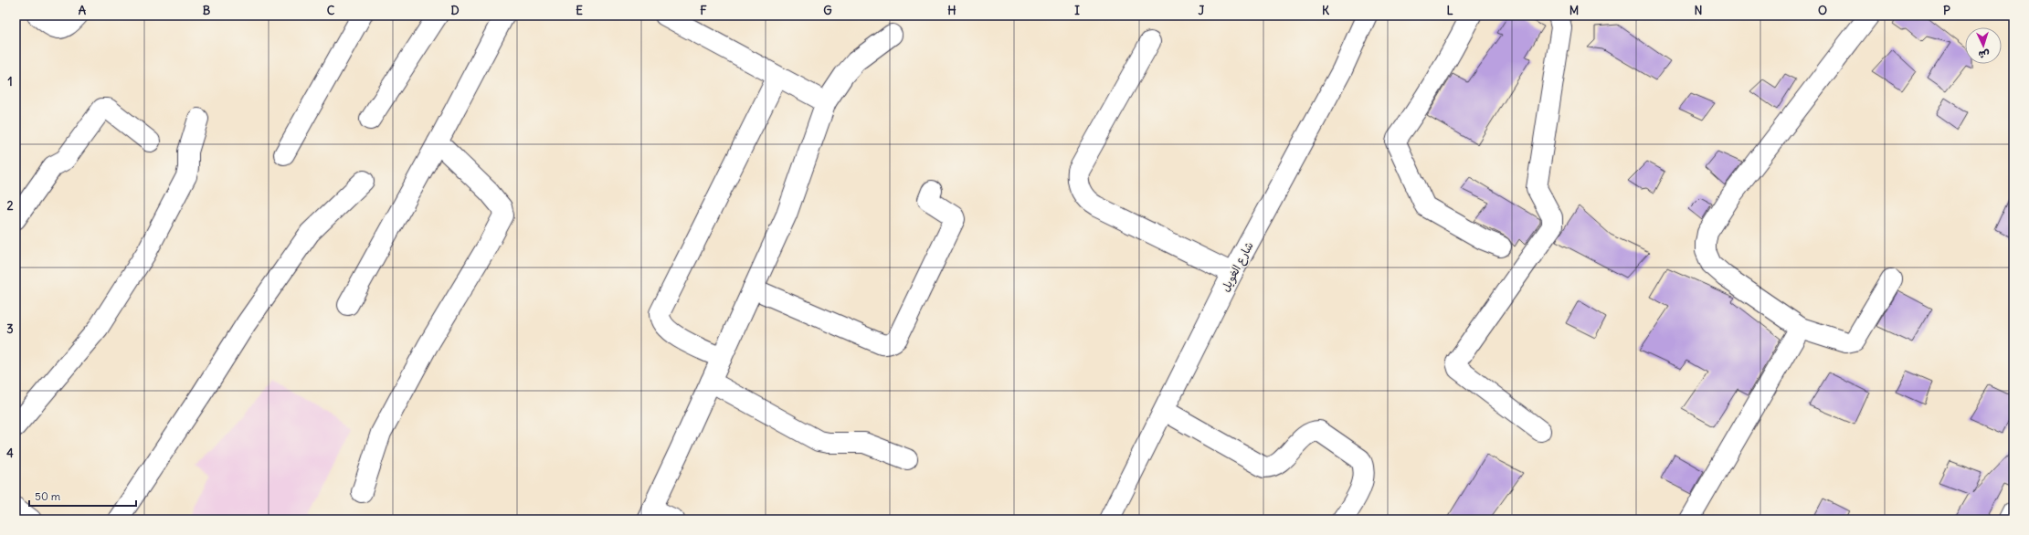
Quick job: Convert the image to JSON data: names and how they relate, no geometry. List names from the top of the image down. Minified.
{"streets":{"main road":["شارع الغويل"]},"scale_bar":"50 m","north":"bottom","grid":{"columns":["A","B","C","D","E","F","G","H","I","J","K","L","M","N","O","P"],"rows":["1","2","3","4"]}}
